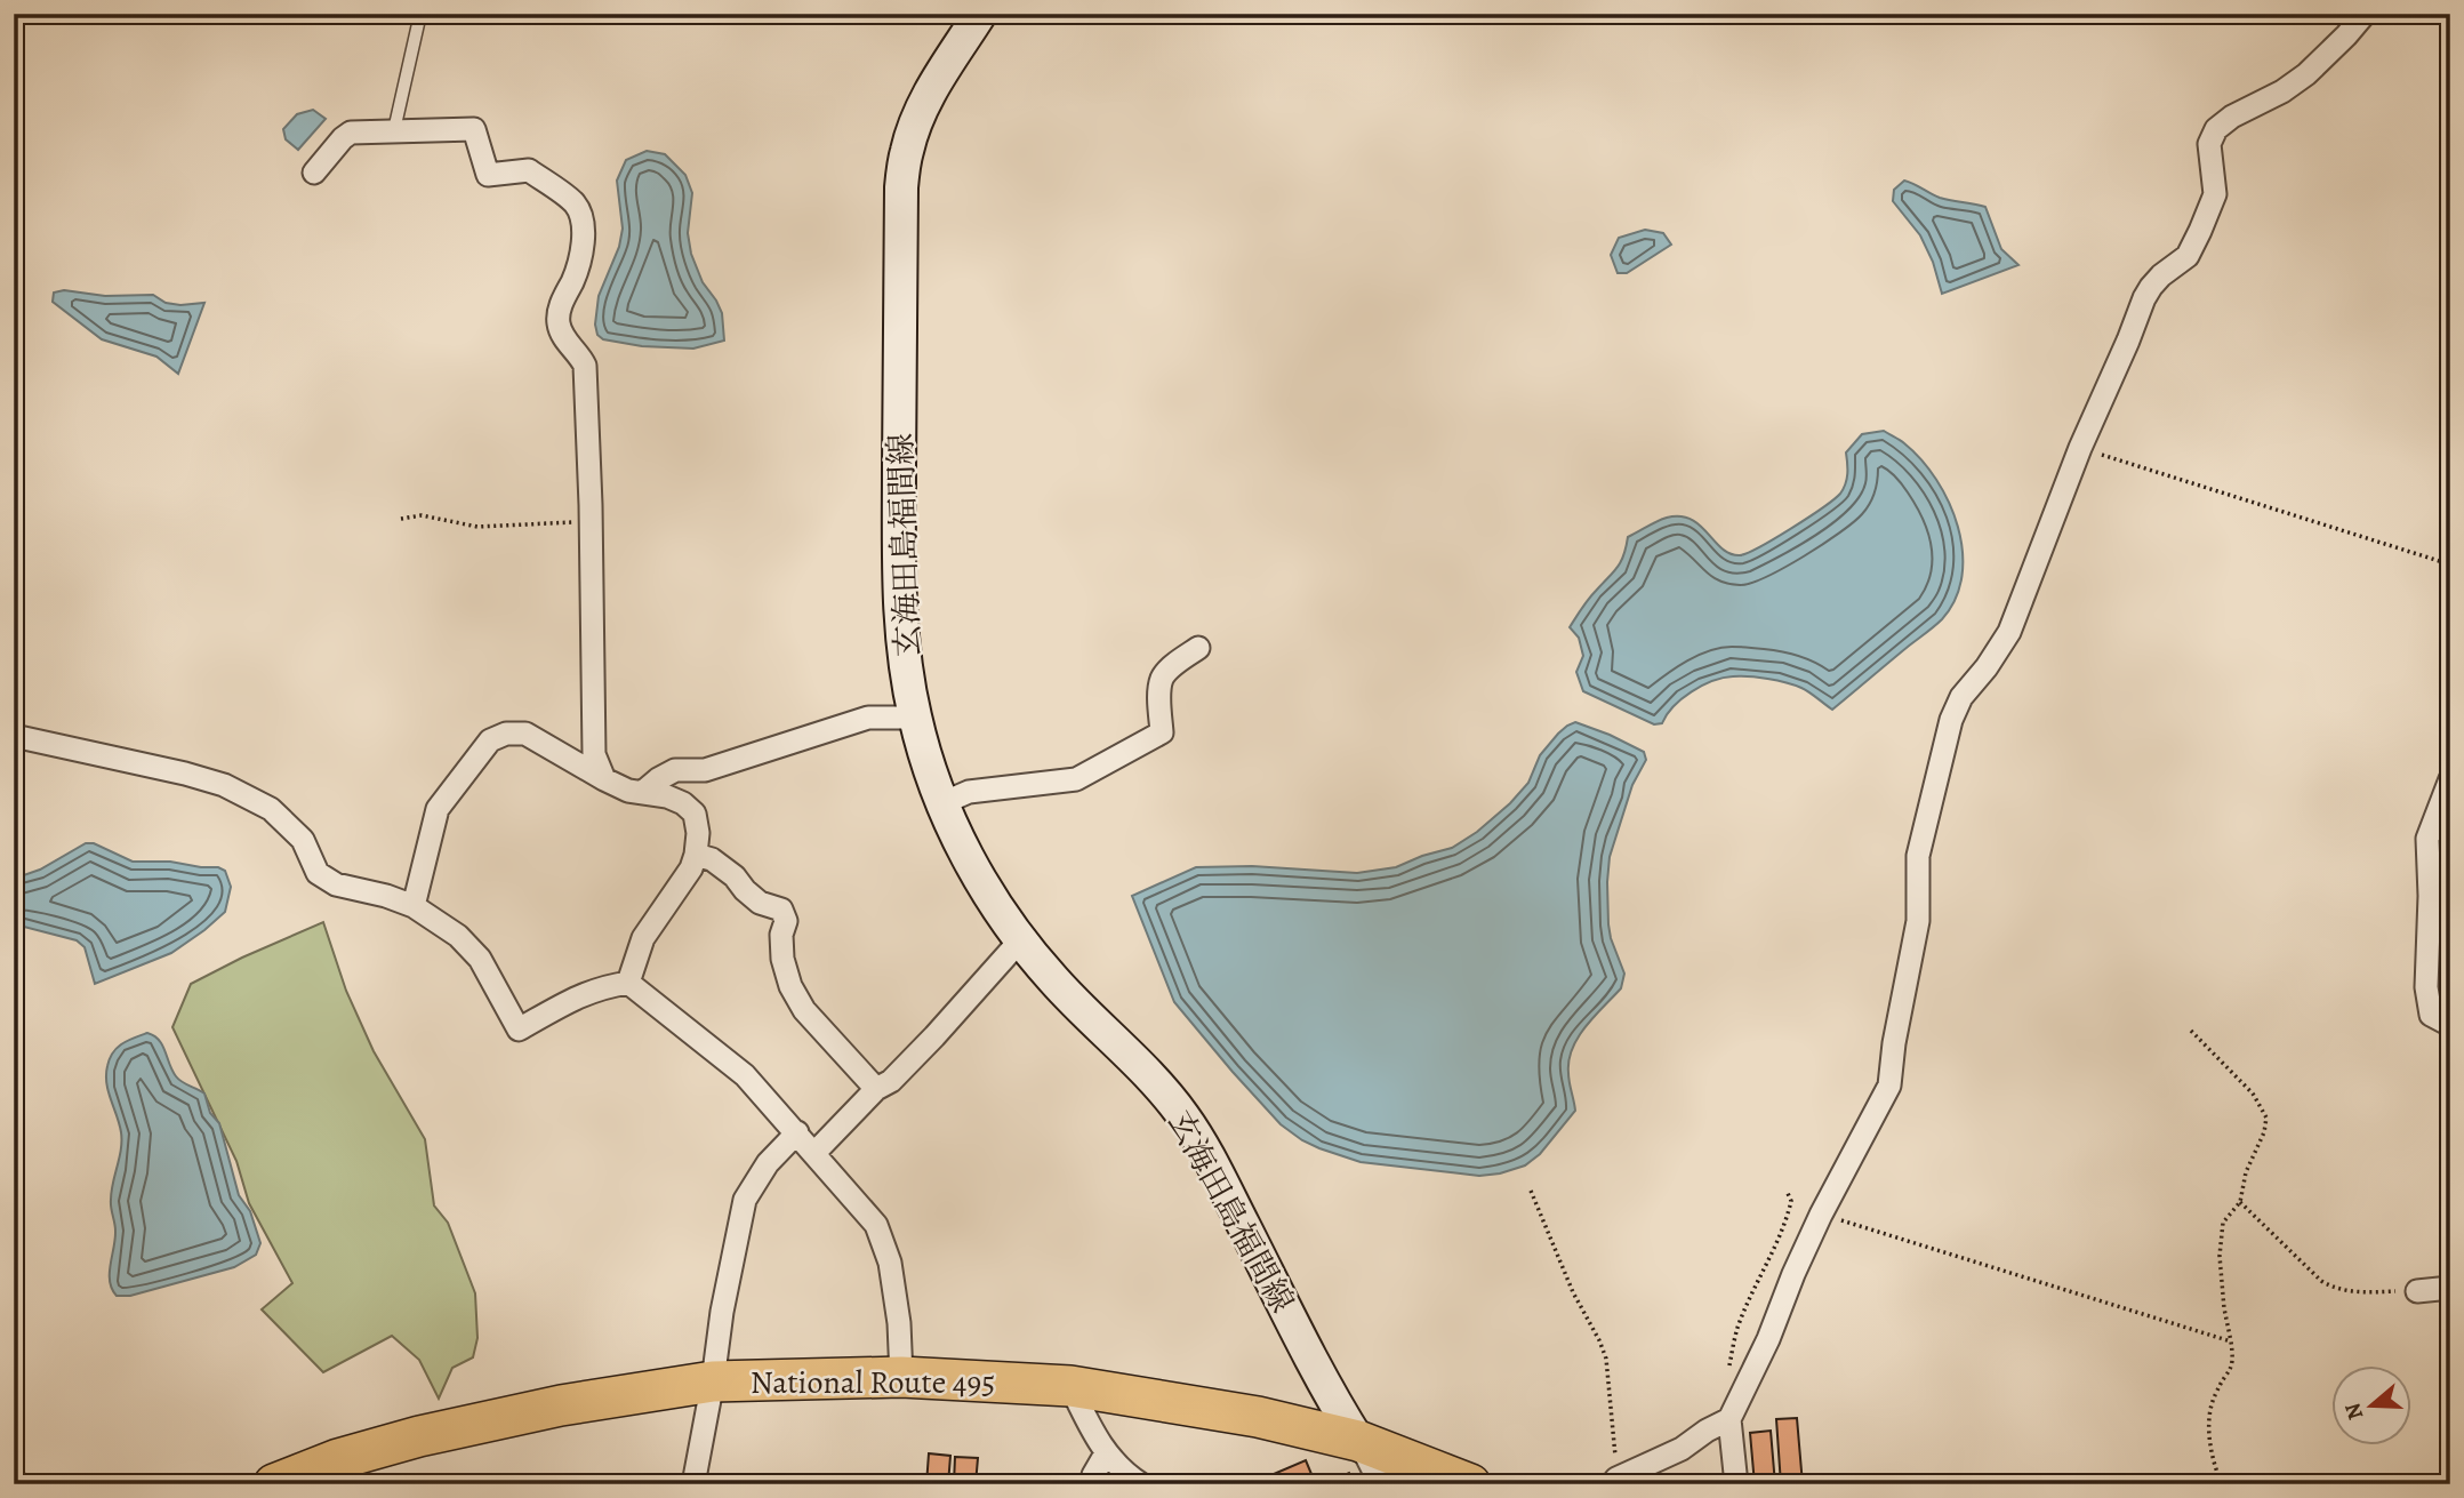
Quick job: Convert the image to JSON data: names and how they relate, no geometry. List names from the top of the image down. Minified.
{"streets":{"highway":["National Route 495"],"main road":["玄海田島福間線"]},"crossings":[["玄海田島福間線","National Route 495"]],"north":"left"}
